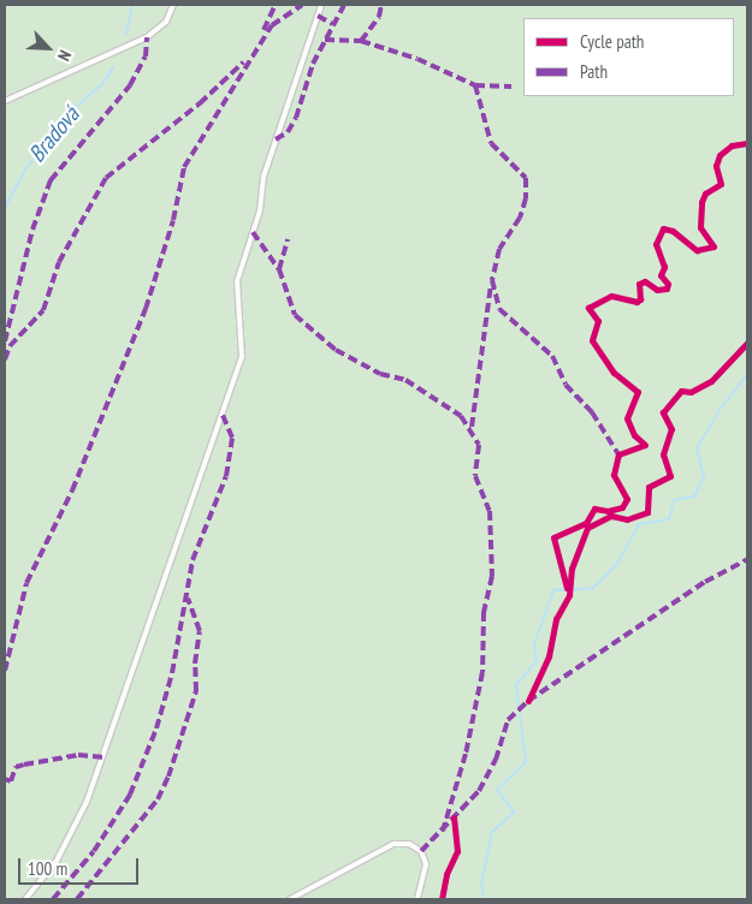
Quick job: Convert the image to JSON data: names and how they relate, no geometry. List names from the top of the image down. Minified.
{"water":["Bradová"],"legend":["Cycle path","Path"],"scale_bar":"100 m","north":"bottom right"}
